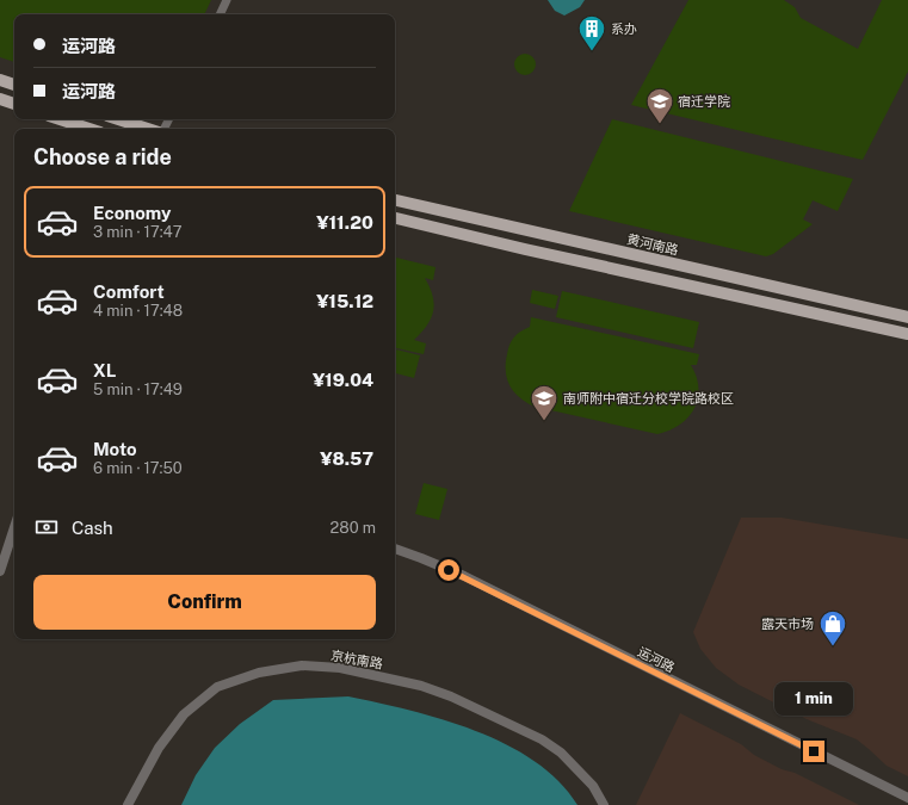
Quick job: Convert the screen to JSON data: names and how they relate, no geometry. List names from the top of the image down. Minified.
{"streets":{"main road":["黄河南路"],"street":["京杭南路","运河路"]},"places":{"building":["系办"],"school or university":["宿迁学院","南师附中宿迁分校学院路校区"],"shop":["露天市场"]},"page":{"banner":["运河路","运河路"],"heading":"Choose a ride","list":[{"name":"Economy","note":"3 min · 17:47","value":"¥11.20"},{"name":"Comfort","note":"4 min · 17:48","value":"¥15.12"},{"name":"XL","note":"5 min · 17:49","value":"¥19.04"},{"name":"Moto","note":"6 min · 17:50","value":"¥8.57"}],"pay":["Cash","280 m"],"buttons":"Confirm","bubble":"1 min"}}
